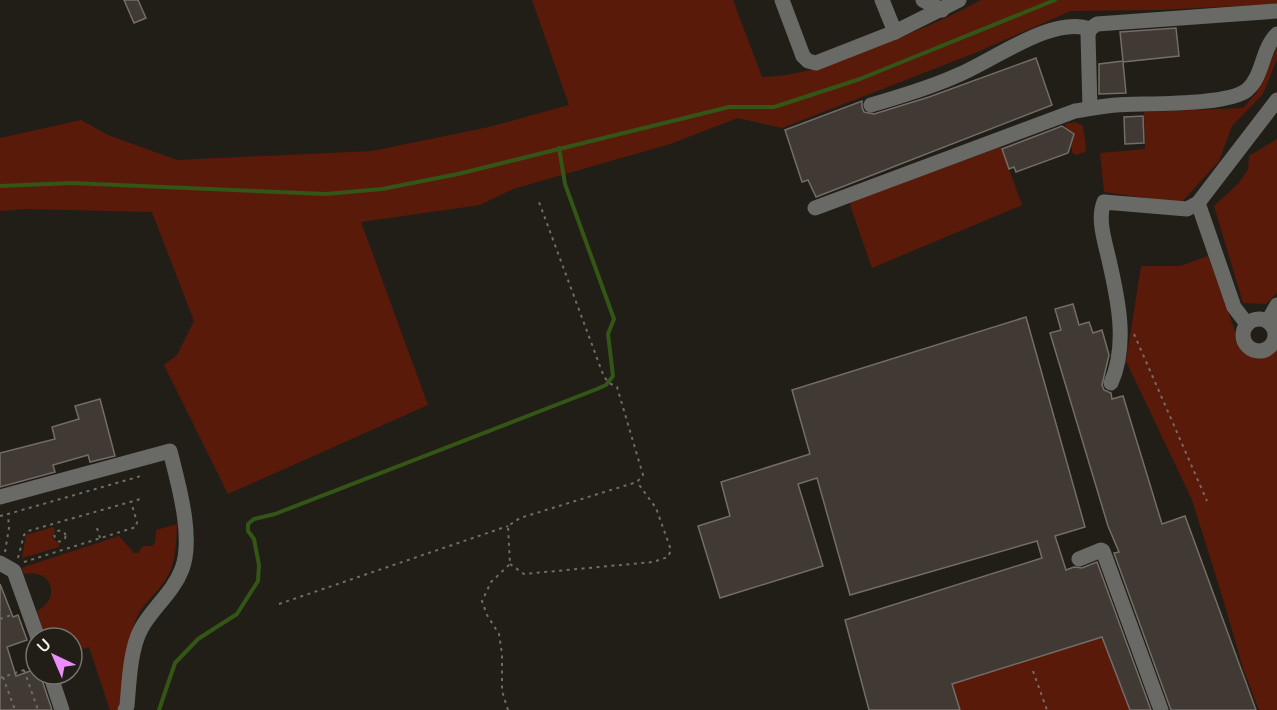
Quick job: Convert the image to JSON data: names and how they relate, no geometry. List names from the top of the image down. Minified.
{"north":"top left"}
